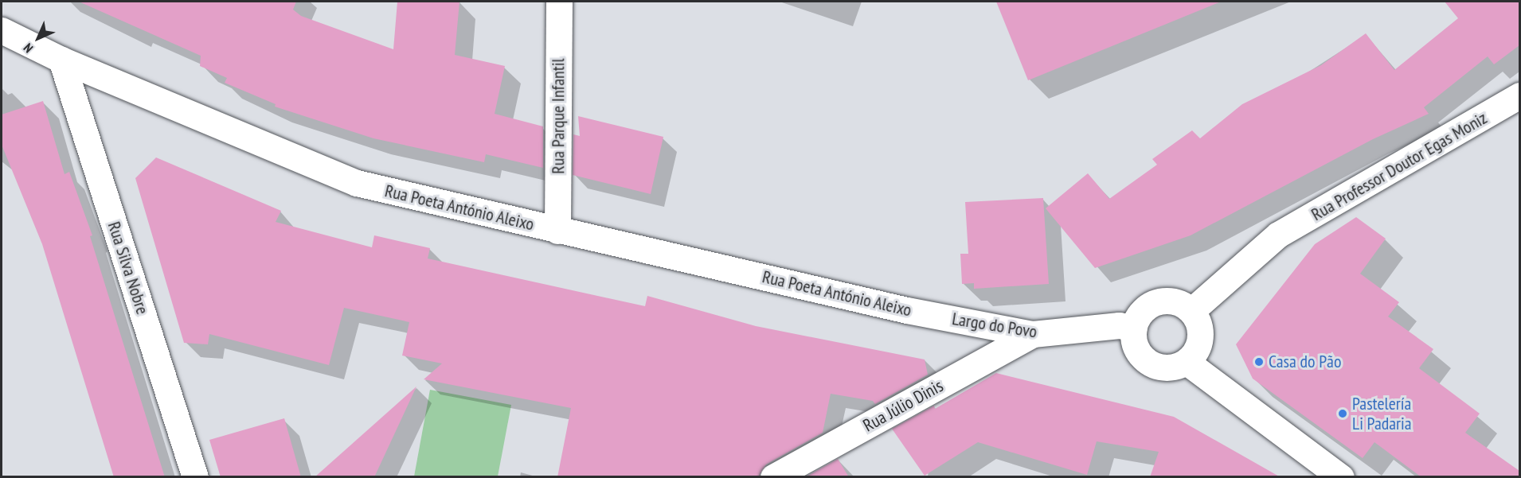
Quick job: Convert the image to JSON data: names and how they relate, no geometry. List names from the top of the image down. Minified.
{"streets":{"street":["Rua Parque Infantil","Rua Professor Doutor Egas Moniz","Rua Poeta António Aleixo","Rua Silva Nobre","Largo do Povo","Rua Júlio Dinis"]},"crossings":[["Rua Parque Infantil","Rua Poeta António Aleixo"],["Rua Professor Doutor Egas Moniz","Largo do Povo"],["Rua Poeta António Aleixo","Rua Silva Nobre"],["Rua Poeta António Aleixo","Largo do Povo"],["Largo do Povo","Rua Júlio Dinis"]],"places":["Casa do Pão","Pastelería Li Padaria"],"north":"bottom left"}
